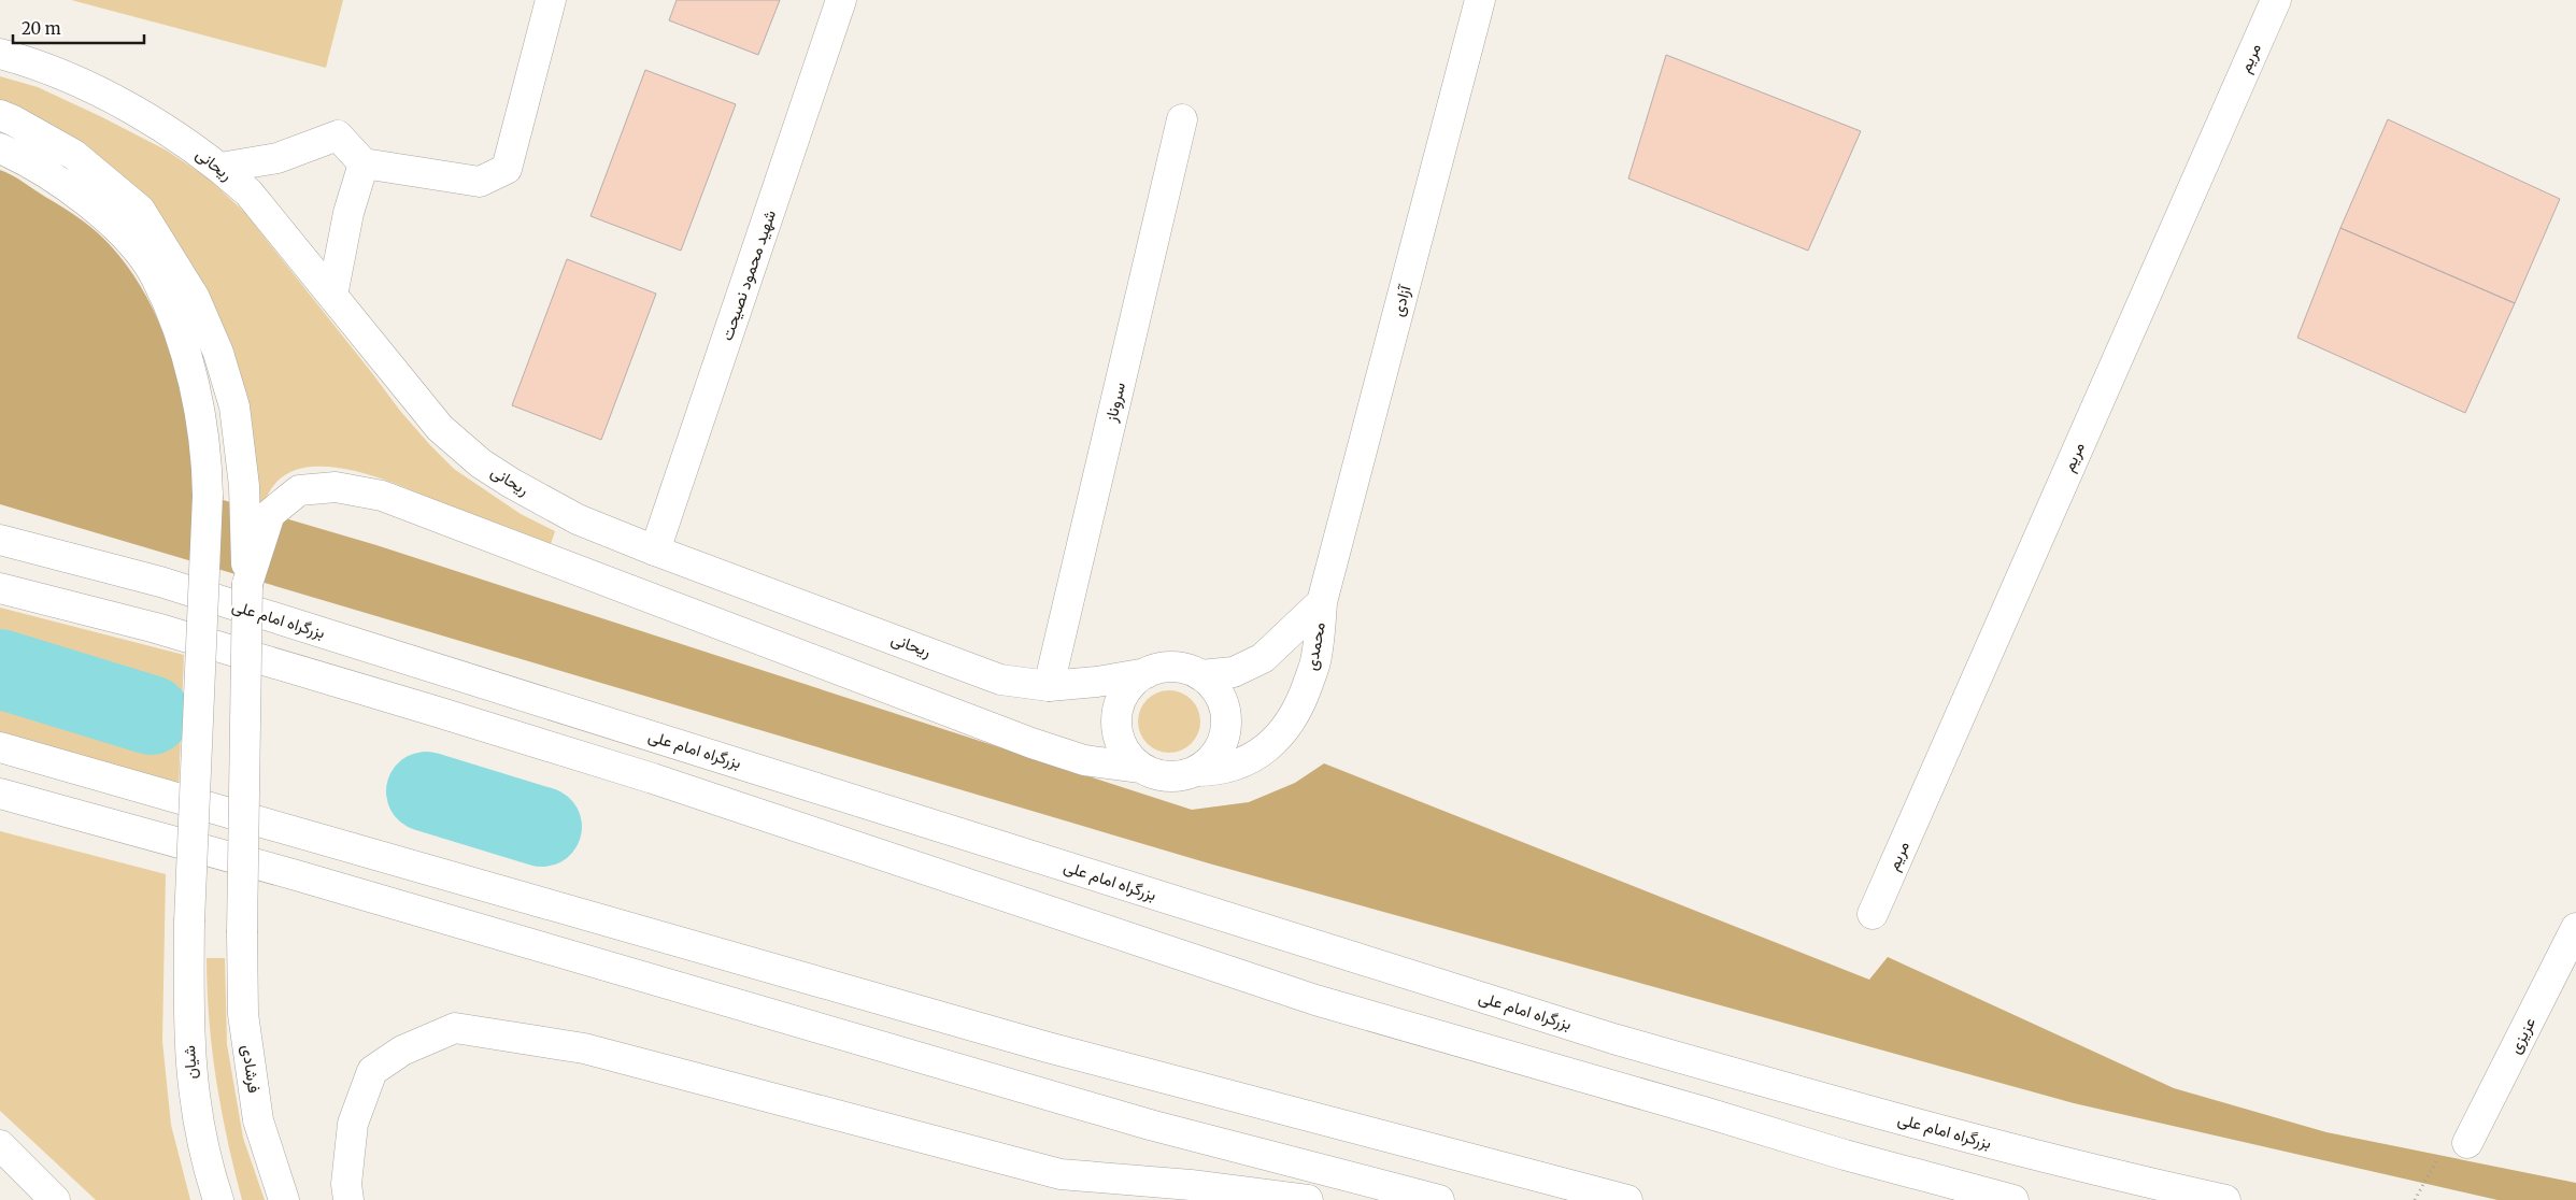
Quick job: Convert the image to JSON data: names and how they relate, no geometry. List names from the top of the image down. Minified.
{"streets":{"main road":["مریم","ریحانی","شهید محمود نصیحت","آزادی","سروناز","بزرگراه امام علی","محمدی","عزیزی","شیان","فرشادی"]},"crossings":[["ریحانی","شهید محمود نصیحت"],["ریحانی","سروناز"],["ریحانی","محمدی"],["آزادی","محمدی"]],"scale_bar":"20 m"}
